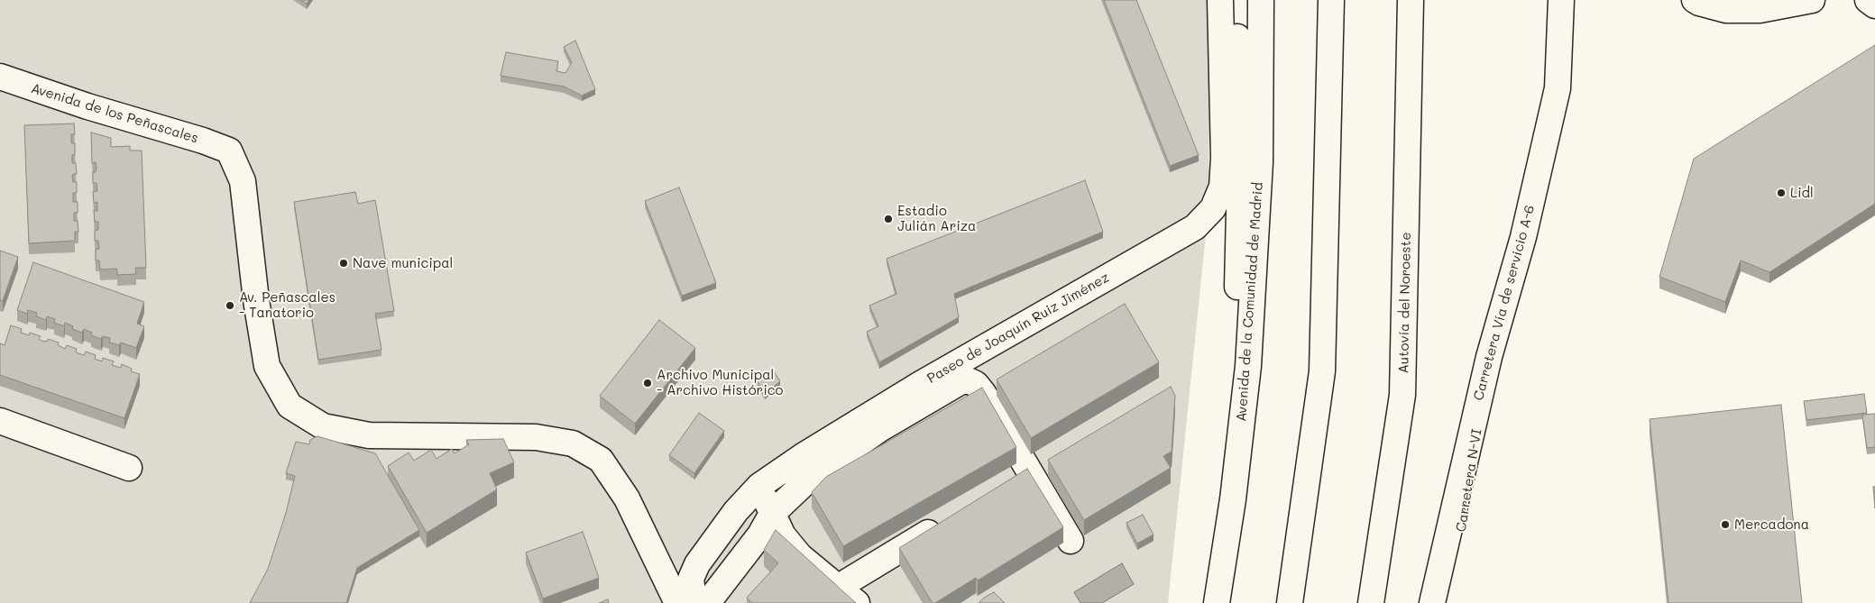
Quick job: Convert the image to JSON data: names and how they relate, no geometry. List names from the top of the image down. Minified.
{"streets":{"main road":["Avenida de los Peñascales","Avenida de la Comunidad de Madrid","Autovía del Noroeste","Carretera Vía de servicio A-6","Paseo de Joaquín Ruiz Jiménez","Carretera N-VI"]},"crossings":[["Avenida de los Peñascales","Paseo de Joaquín Ruiz Jiménez"],["Carretera Vía de servicio A-6","Carretera N-VI"]],"places":["Lidl","Estadio Julián Ariza","Nave municipal","Av. Peñascales - Tanatorio","Archivo Municipal - Archivo Histórico","Mercadona"]}
